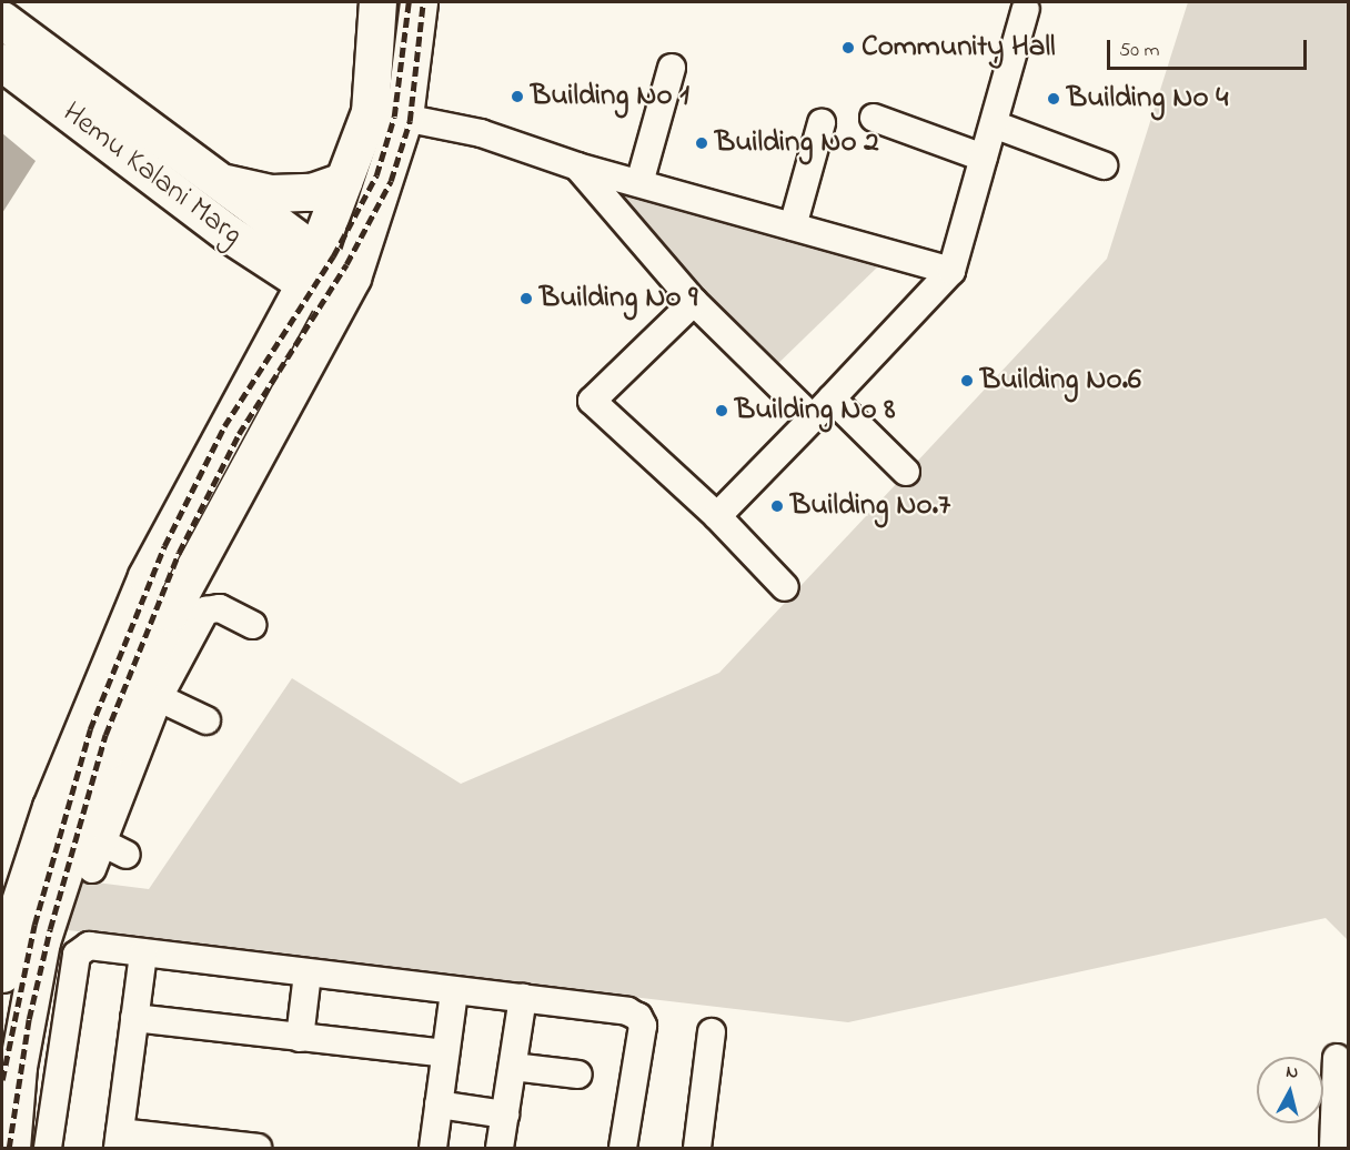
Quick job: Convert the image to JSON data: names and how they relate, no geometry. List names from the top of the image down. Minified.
{"streets":{"main road":["Hemu Kalani Marg"]},"places":["Community Hall","Building No 1","Building No 4","Building No 2","Building No 9","Building No.6","Building No 8","Building No.7"],"scale_bar":"50 m","north":"top"}
